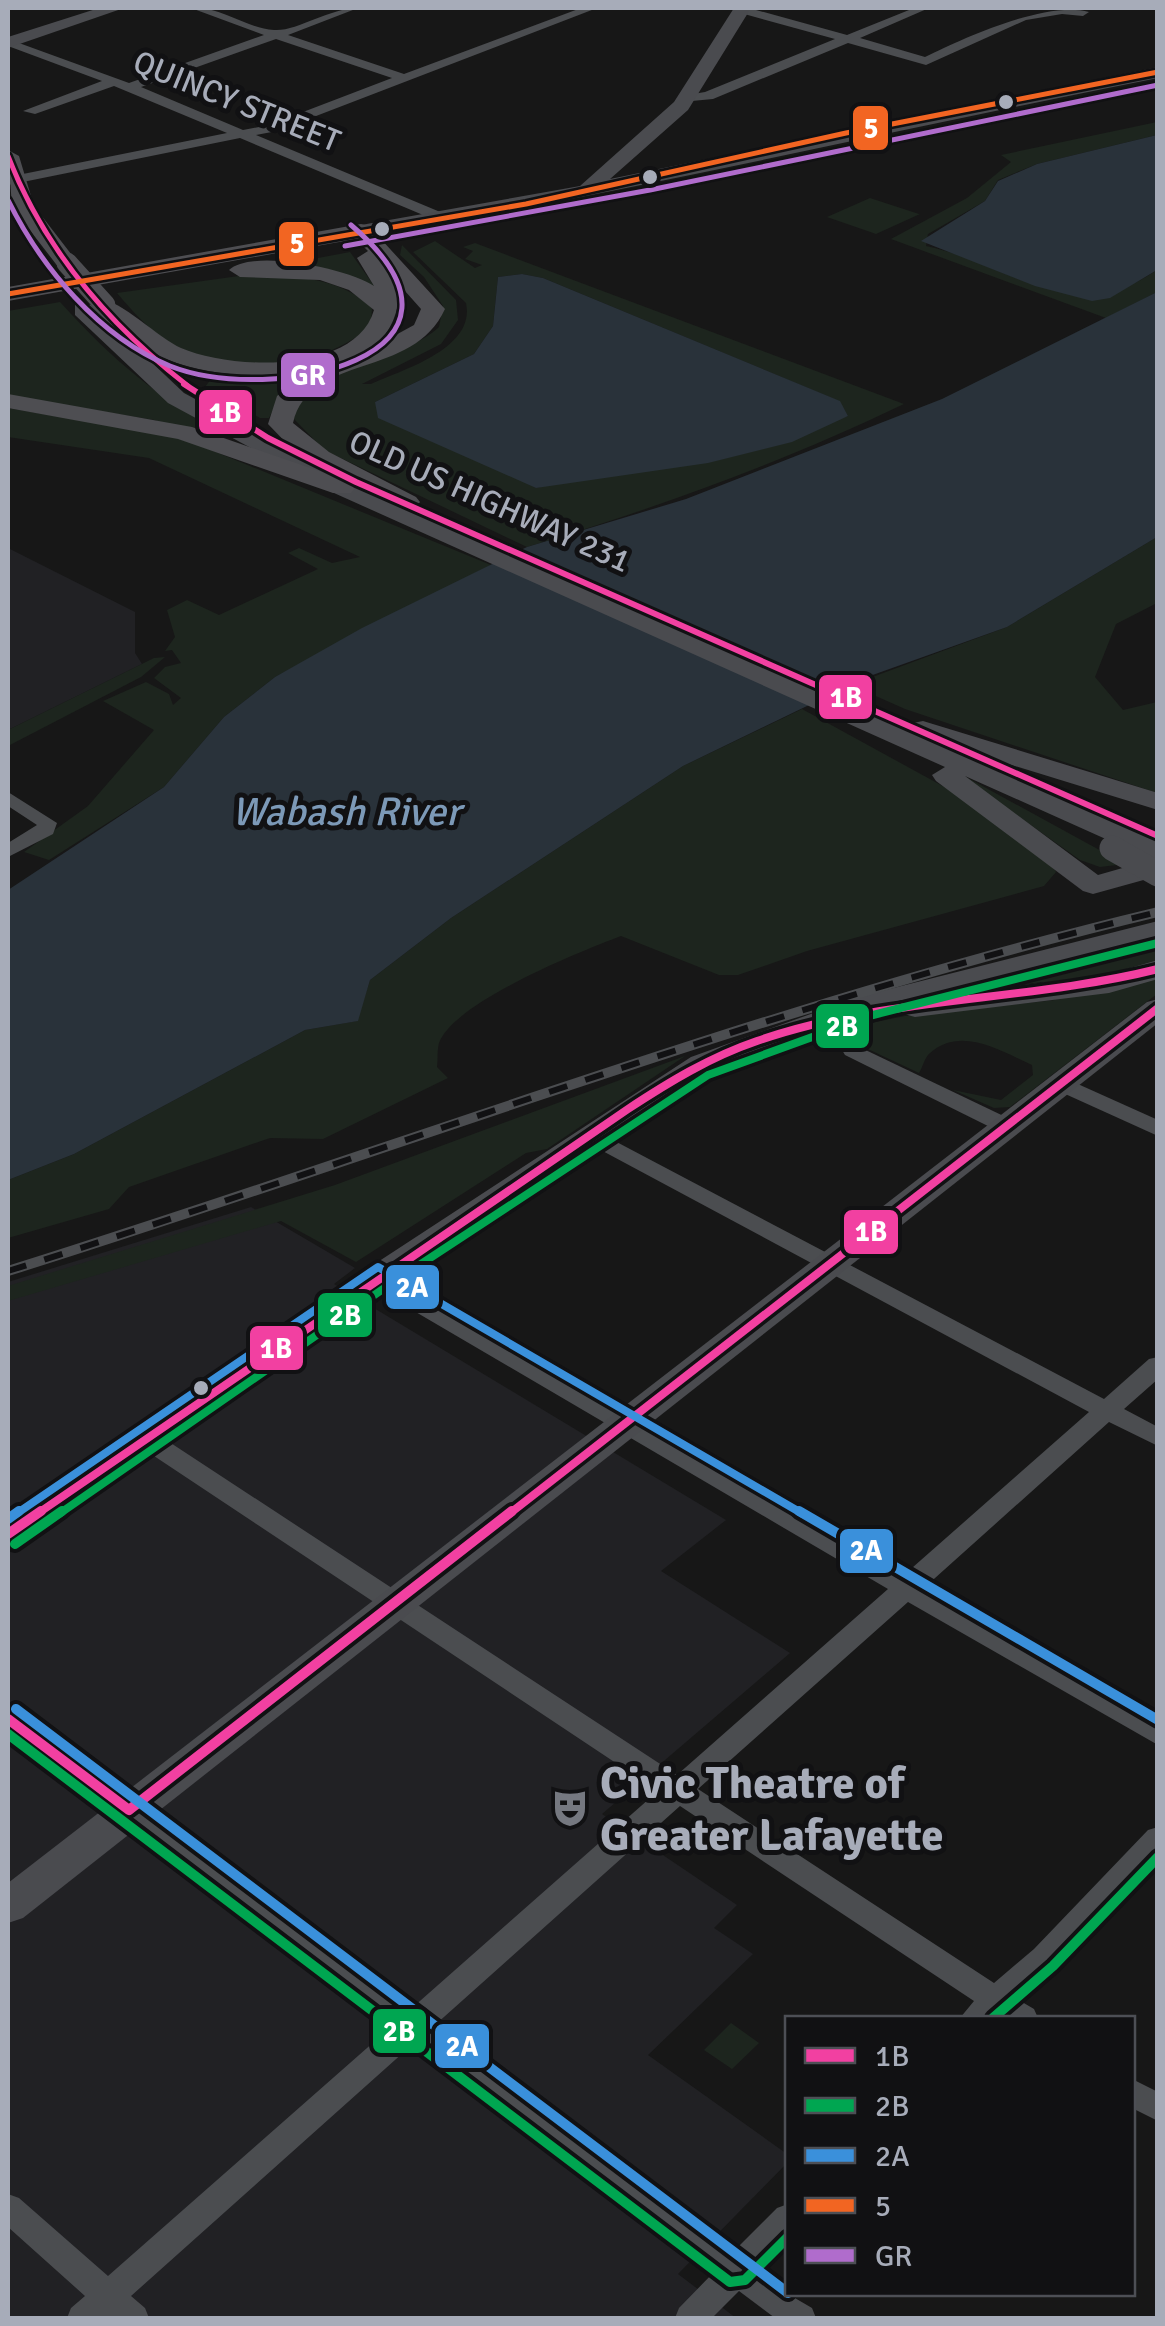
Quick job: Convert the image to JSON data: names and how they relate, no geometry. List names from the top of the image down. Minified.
{"streets":{"main road":["OLD US HIGHWAY 231"],"street":["QUINCY STREET"]},"water":["Wabash River"],"places":{"theatre":["Civic Theatre of Greater Lafayette"]},"lines":["transit line 5","transit line GR","transit line 1B","transit line 2B","transit line 2A"],"legend":["1B","2B","2A","5","GR"]}
